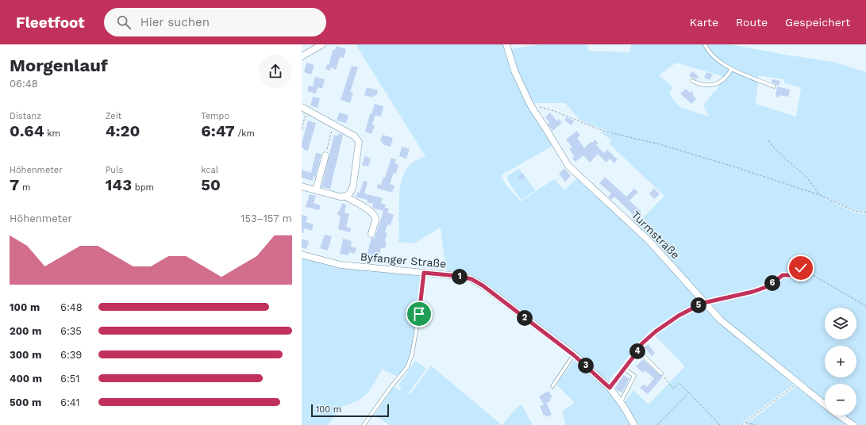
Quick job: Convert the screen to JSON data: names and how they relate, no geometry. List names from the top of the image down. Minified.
{"streets":{"street":["Turmstraße","Byfanger Straße"]},"scale_bar":"100 m","page":{"header":"Fleetfoot","search":"Hier suchen","nav":["Karte","Route","Gespeichert"],"heading":["Morgenlauf","06:48"],"stats":[["Distanz","0.64 km"],["Zeit","4:20"],["Tempo","6:47 /km"],["Höhenmeter","7 m"],["Puls","143 bpm"],["kcal","50"]],"chart":["Höhenmeter","153–157 m"],"pins":["1","6","5","2","4","3"],"list":[{"name":"100 m","note":"6:48"},{"name":"200 m","note":"6:35"},{"name":"300 m","note":"6:39"},{"name":"400 m","note":"6:51"},{"name":"500 m","note":"6:41"}],"map_buttons":["+","−"],"scale":"100 m"}}
